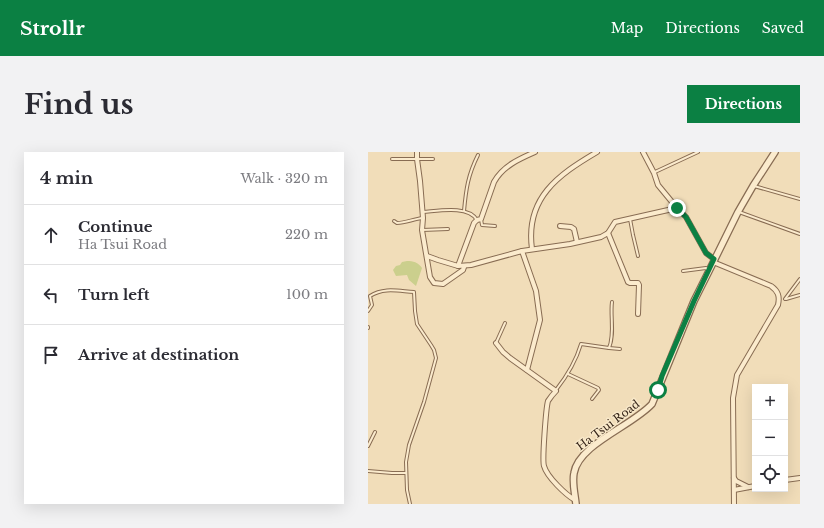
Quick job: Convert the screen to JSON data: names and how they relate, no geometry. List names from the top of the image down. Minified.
{"streets":{"street":["Ha Tsui Road"]},"page":{"header":"Strollr","nav":["Map","Directions","Saved"],"buttons":"Directions","title":"Find us","heading":["4 min","Walk · 320 m"],"list":[["Continue","Ha Tsui Road","220 m"],["Turn left","100 m"],"Arrive at destination"],"map_buttons":["+","−"]}}
